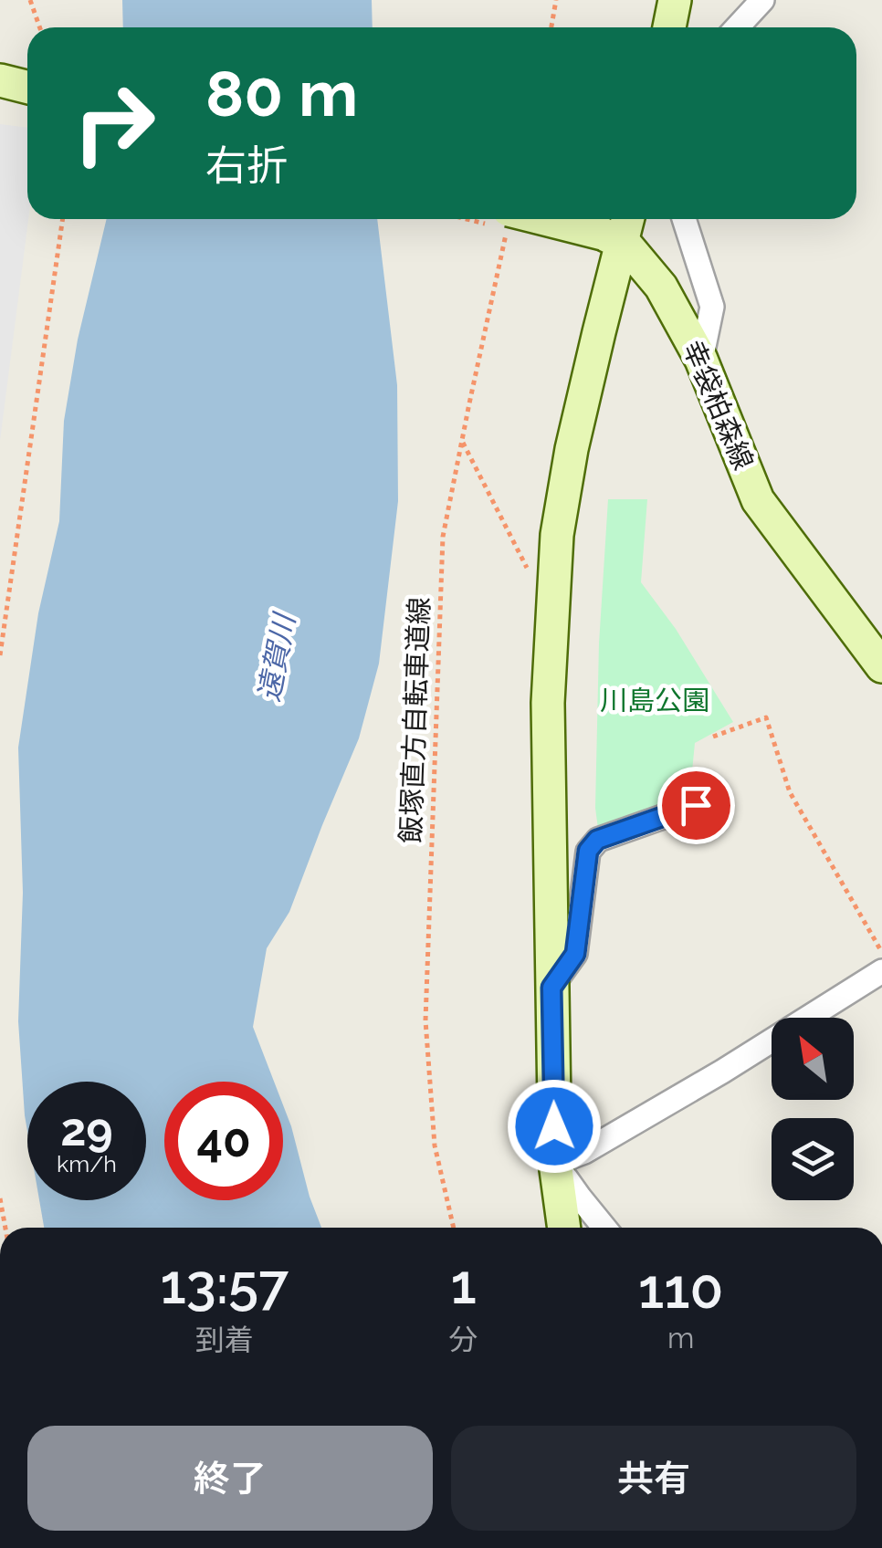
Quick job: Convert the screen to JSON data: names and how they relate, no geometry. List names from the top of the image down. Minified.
{"streets":{"street":["幸袋柏森線"],"path":["飯塚直方自転車道線"]},"water":["遠賀川"],"parks":["川島公園"],"north":"top left","page":{"turn":["80 m","右折"],"speed":"29 km/h","limit":"40","eta":["13:57","到着","1","分","110","m"],"buttons":["終了","共有"]}}
